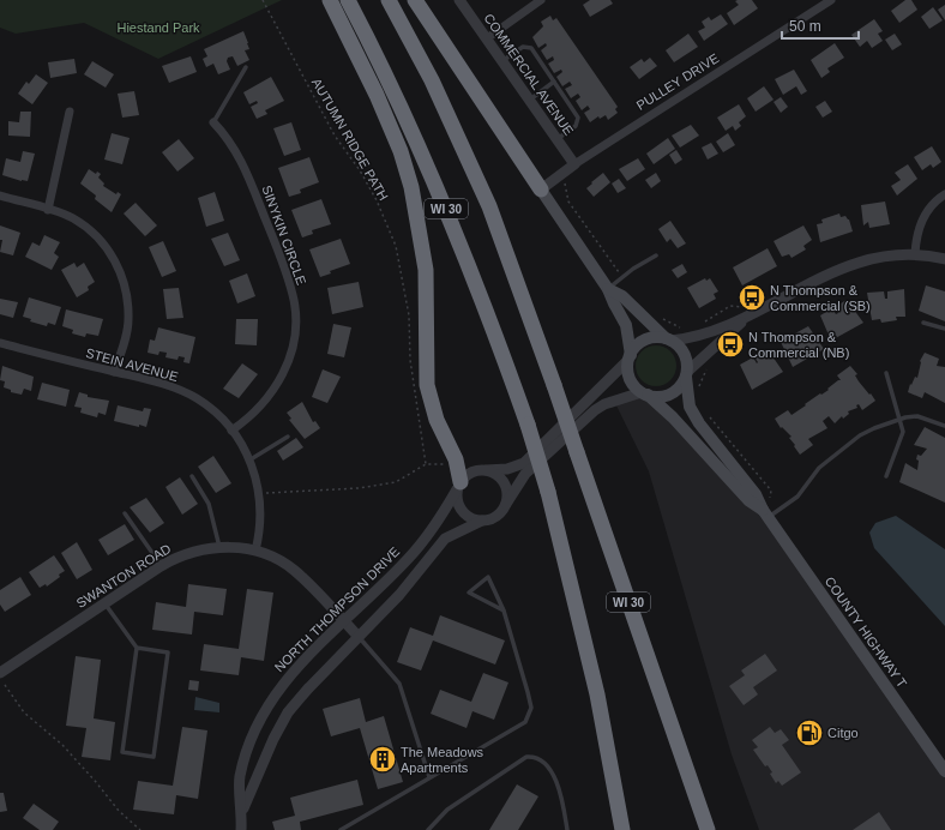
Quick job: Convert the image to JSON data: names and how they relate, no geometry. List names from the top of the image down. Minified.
{"streets":{"highway":["WI 30"],"main road":["COUNTY HIGHWAY T"],"street":["COMMERCIAL AVENUE","PULLEY DRIVE","SINYKIN CIRCLE","STEIN AVENUE","SWANTON ROAD","NORTH THOMPSON DRIVE"],"path":["AUTUMN RIDGE PATH"]},"crossings":[["COMMERCIAL AVENUE","PULLEY DRIVE"],["SINYKIN CIRCLE","STEIN AVENUE"],["STEIN AVENUE","SWANTON ROAD"],["SWANTON ROAD","NORTH THOMPSON DRIVE"]],"parks":["Hiestand Park"],"places":{"bus stop":["N Thompson & Commercial (SB)","N Thompson & Commercial (NB)"],"fuel station":["Citgo"],"building":["The Meadows Apartments"]},"scale_bar":"50 m"}
